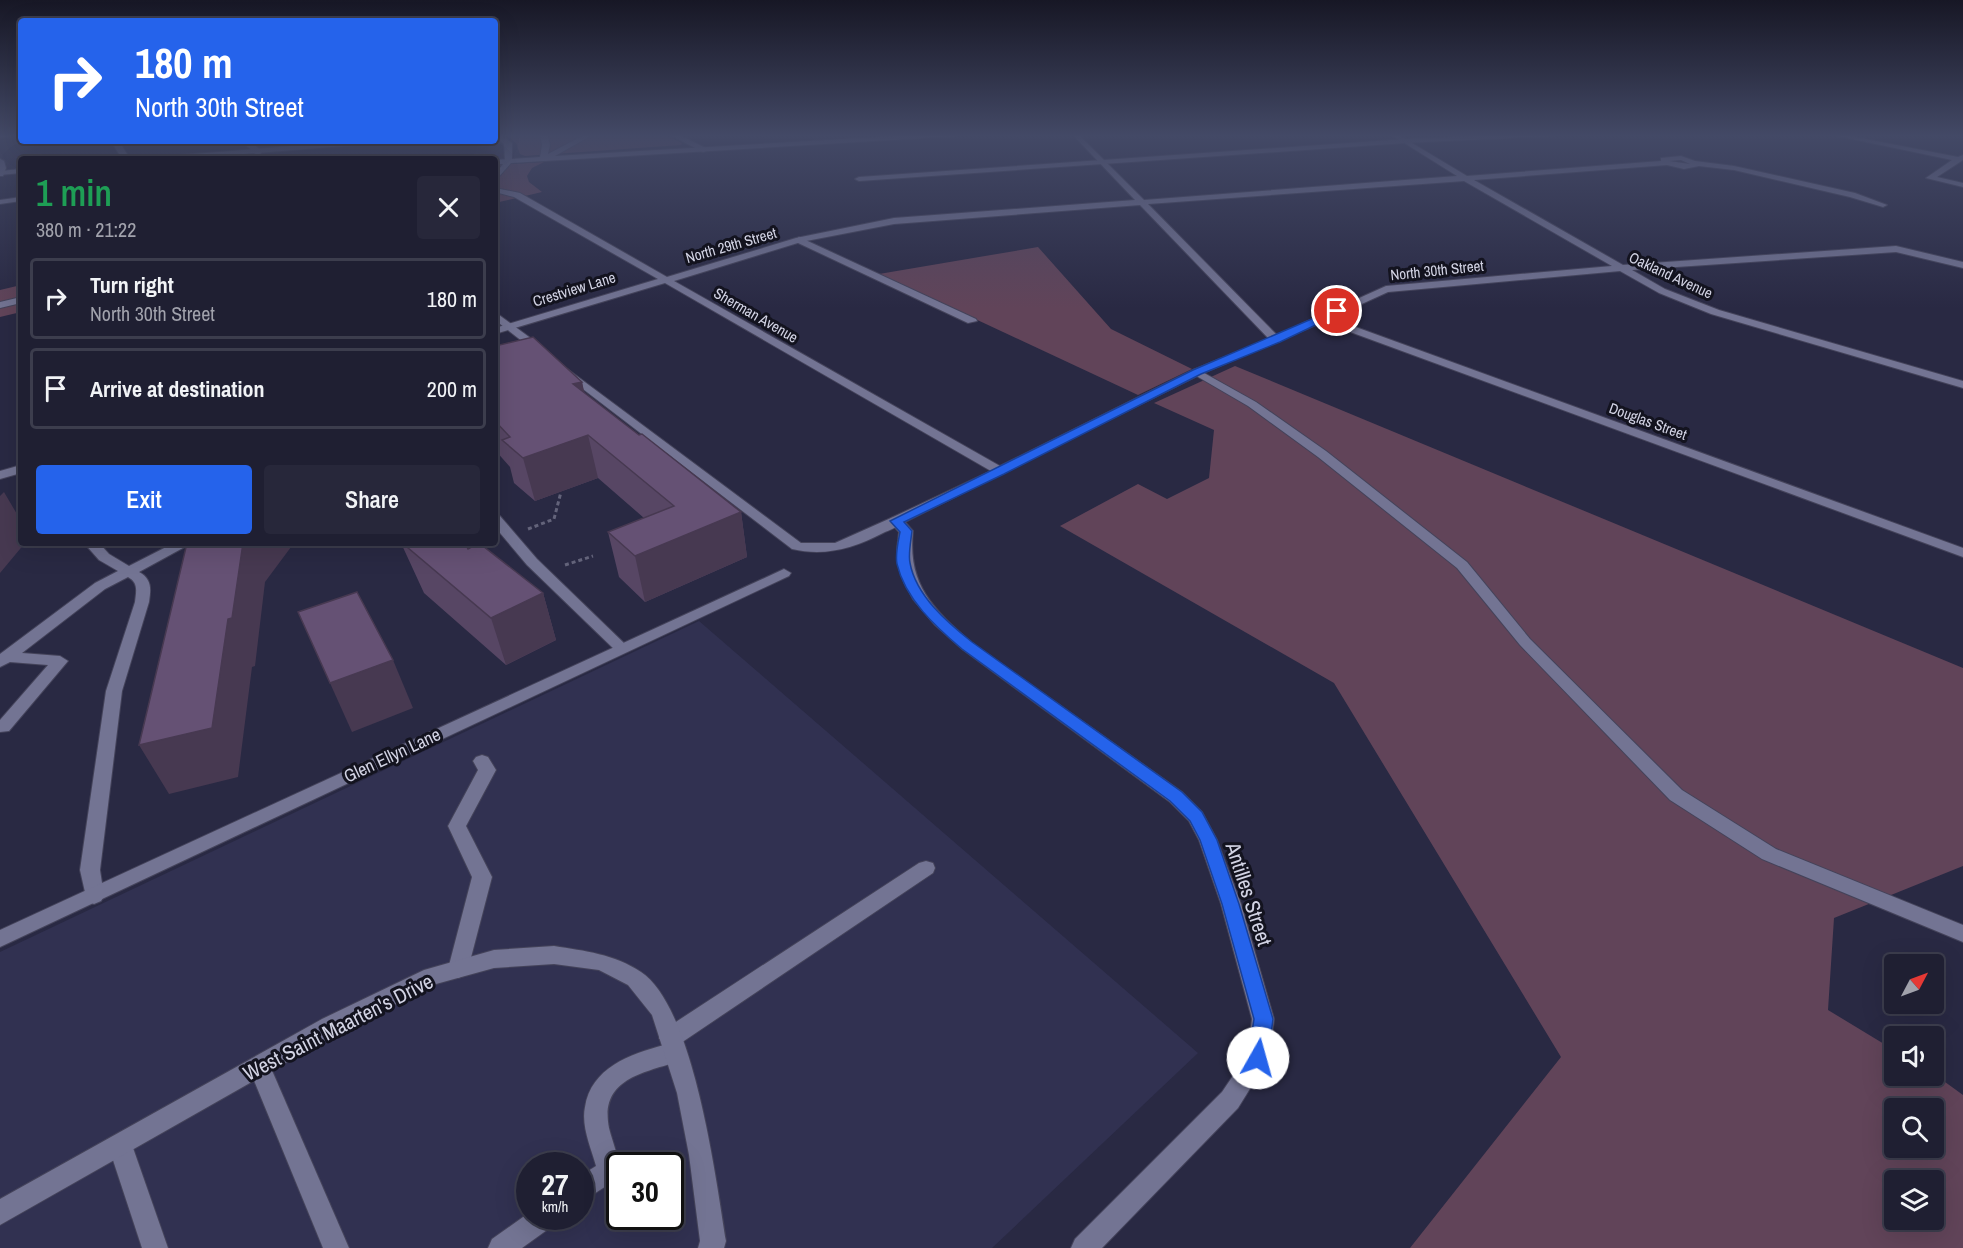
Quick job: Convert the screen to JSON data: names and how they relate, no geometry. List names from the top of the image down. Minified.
{"streets":{"street":["North 29th Street","North 30th Street","Oakland Avenue","Crestview Lane","Sherman Avenue","Douglas Street","Glen Ellyn Lane","Antilles Street","West Saint Maarten's Drive"]},"crossings":[["North 29th Street","Crestview Lane"],["North 29th Street","Sherman Avenue"],["North 30th Street","Oakland Avenue"],["North 30th Street","Crestview Lane"],["North 30th Street","Sherman Avenue"],["North 30th Street","Douglas Street"],["North 30th Street","Antilles Street"],["Crestview Lane","Sherman Avenue"]],"north":"top right","page":{"turn":["180 m","North 30th Street"],"heading":["1 min","380 m · 21:22"],"list":[{"name":"Turn right","note":"North 30th Street","value":"180 m"},{"name":"Arrive at destination","value":"200 m"}],"buttons":["Exit","Share"],"speed":"27 km/h","limit":"30"}}
